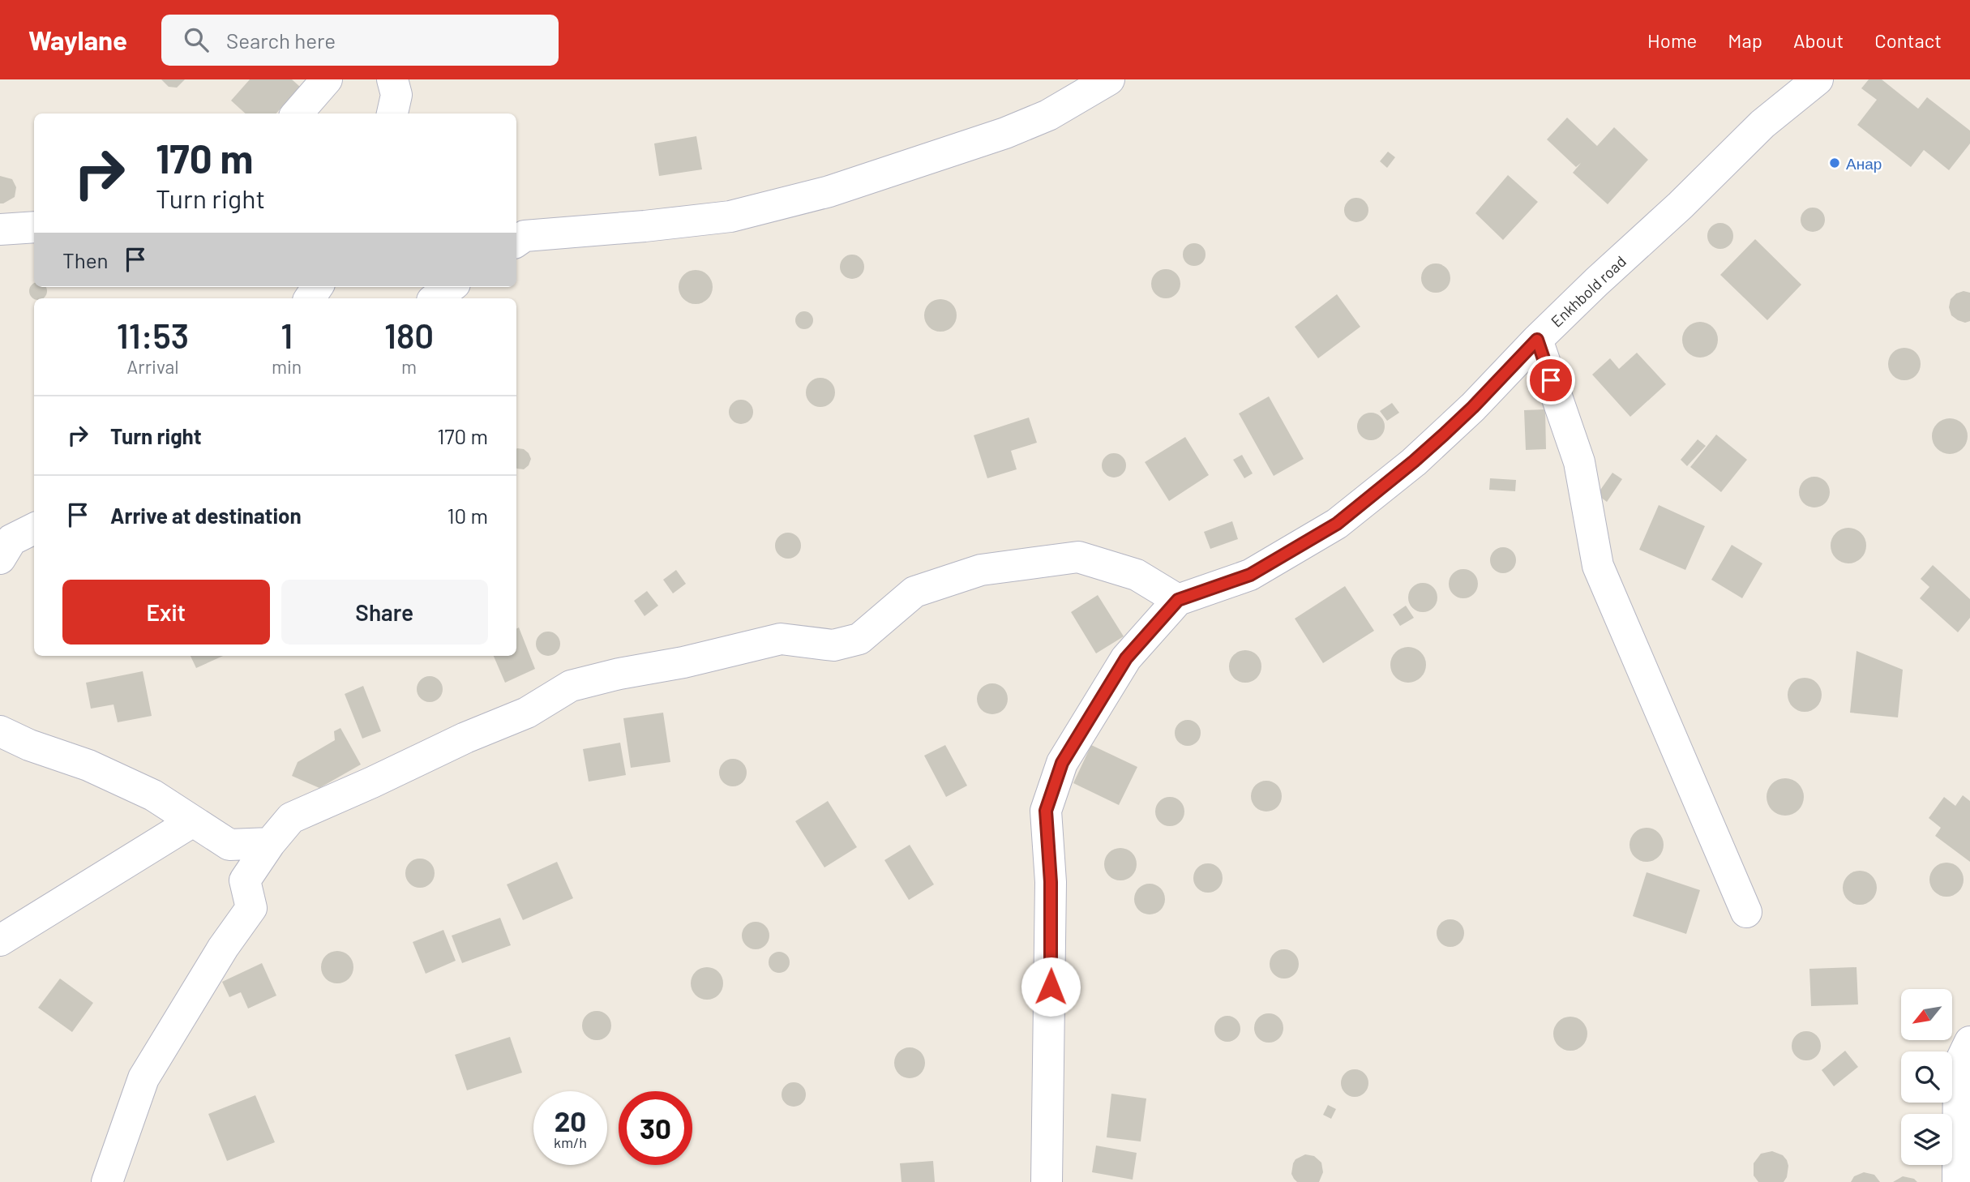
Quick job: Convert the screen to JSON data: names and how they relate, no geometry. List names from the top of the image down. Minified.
{"streets":{"street":["Enkhbold road"]},"places":["Анар"],"north":"bottom left","page":{"header":"Waylane","search":"Search here","nav":["Home","Map","About","Contact"],"turn":["170 m","Turn right"],"then":"Then","eta":["11:53","Arrival","1","min","180","m"],"list":[{"name":"Turn right","value":"170 m"},{"name":"Arrive at destination","value":"10 m"}],"buttons":["Exit","Share"],"speed":"20 km/h","limit":"30"}}
